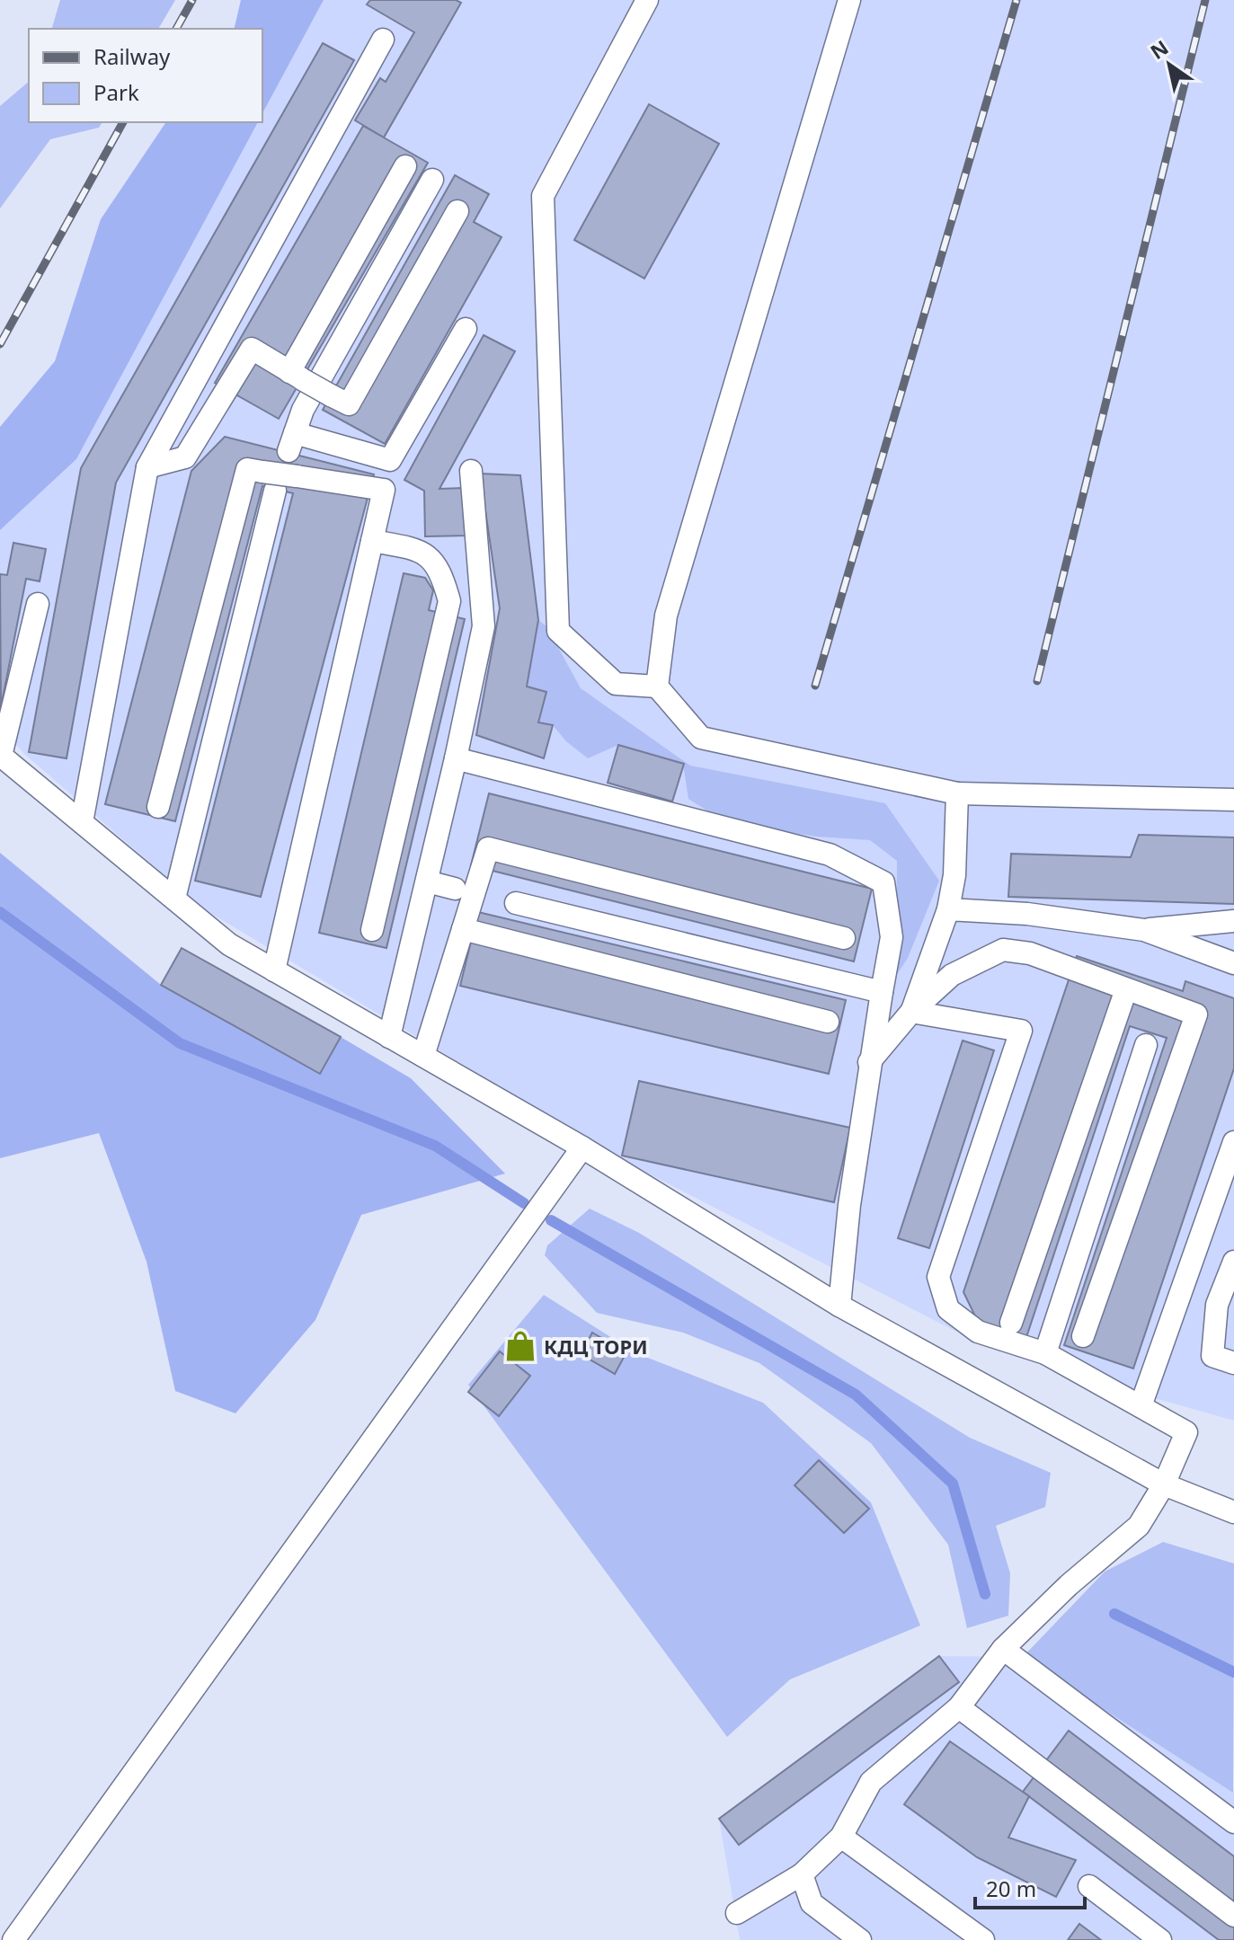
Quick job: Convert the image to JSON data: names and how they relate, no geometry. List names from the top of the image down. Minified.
{"places":{"shop":["КДЦ ТОРИ"]},"legend":["Railway","Park"],"scale_bar":"20 m","north":"top left"}
